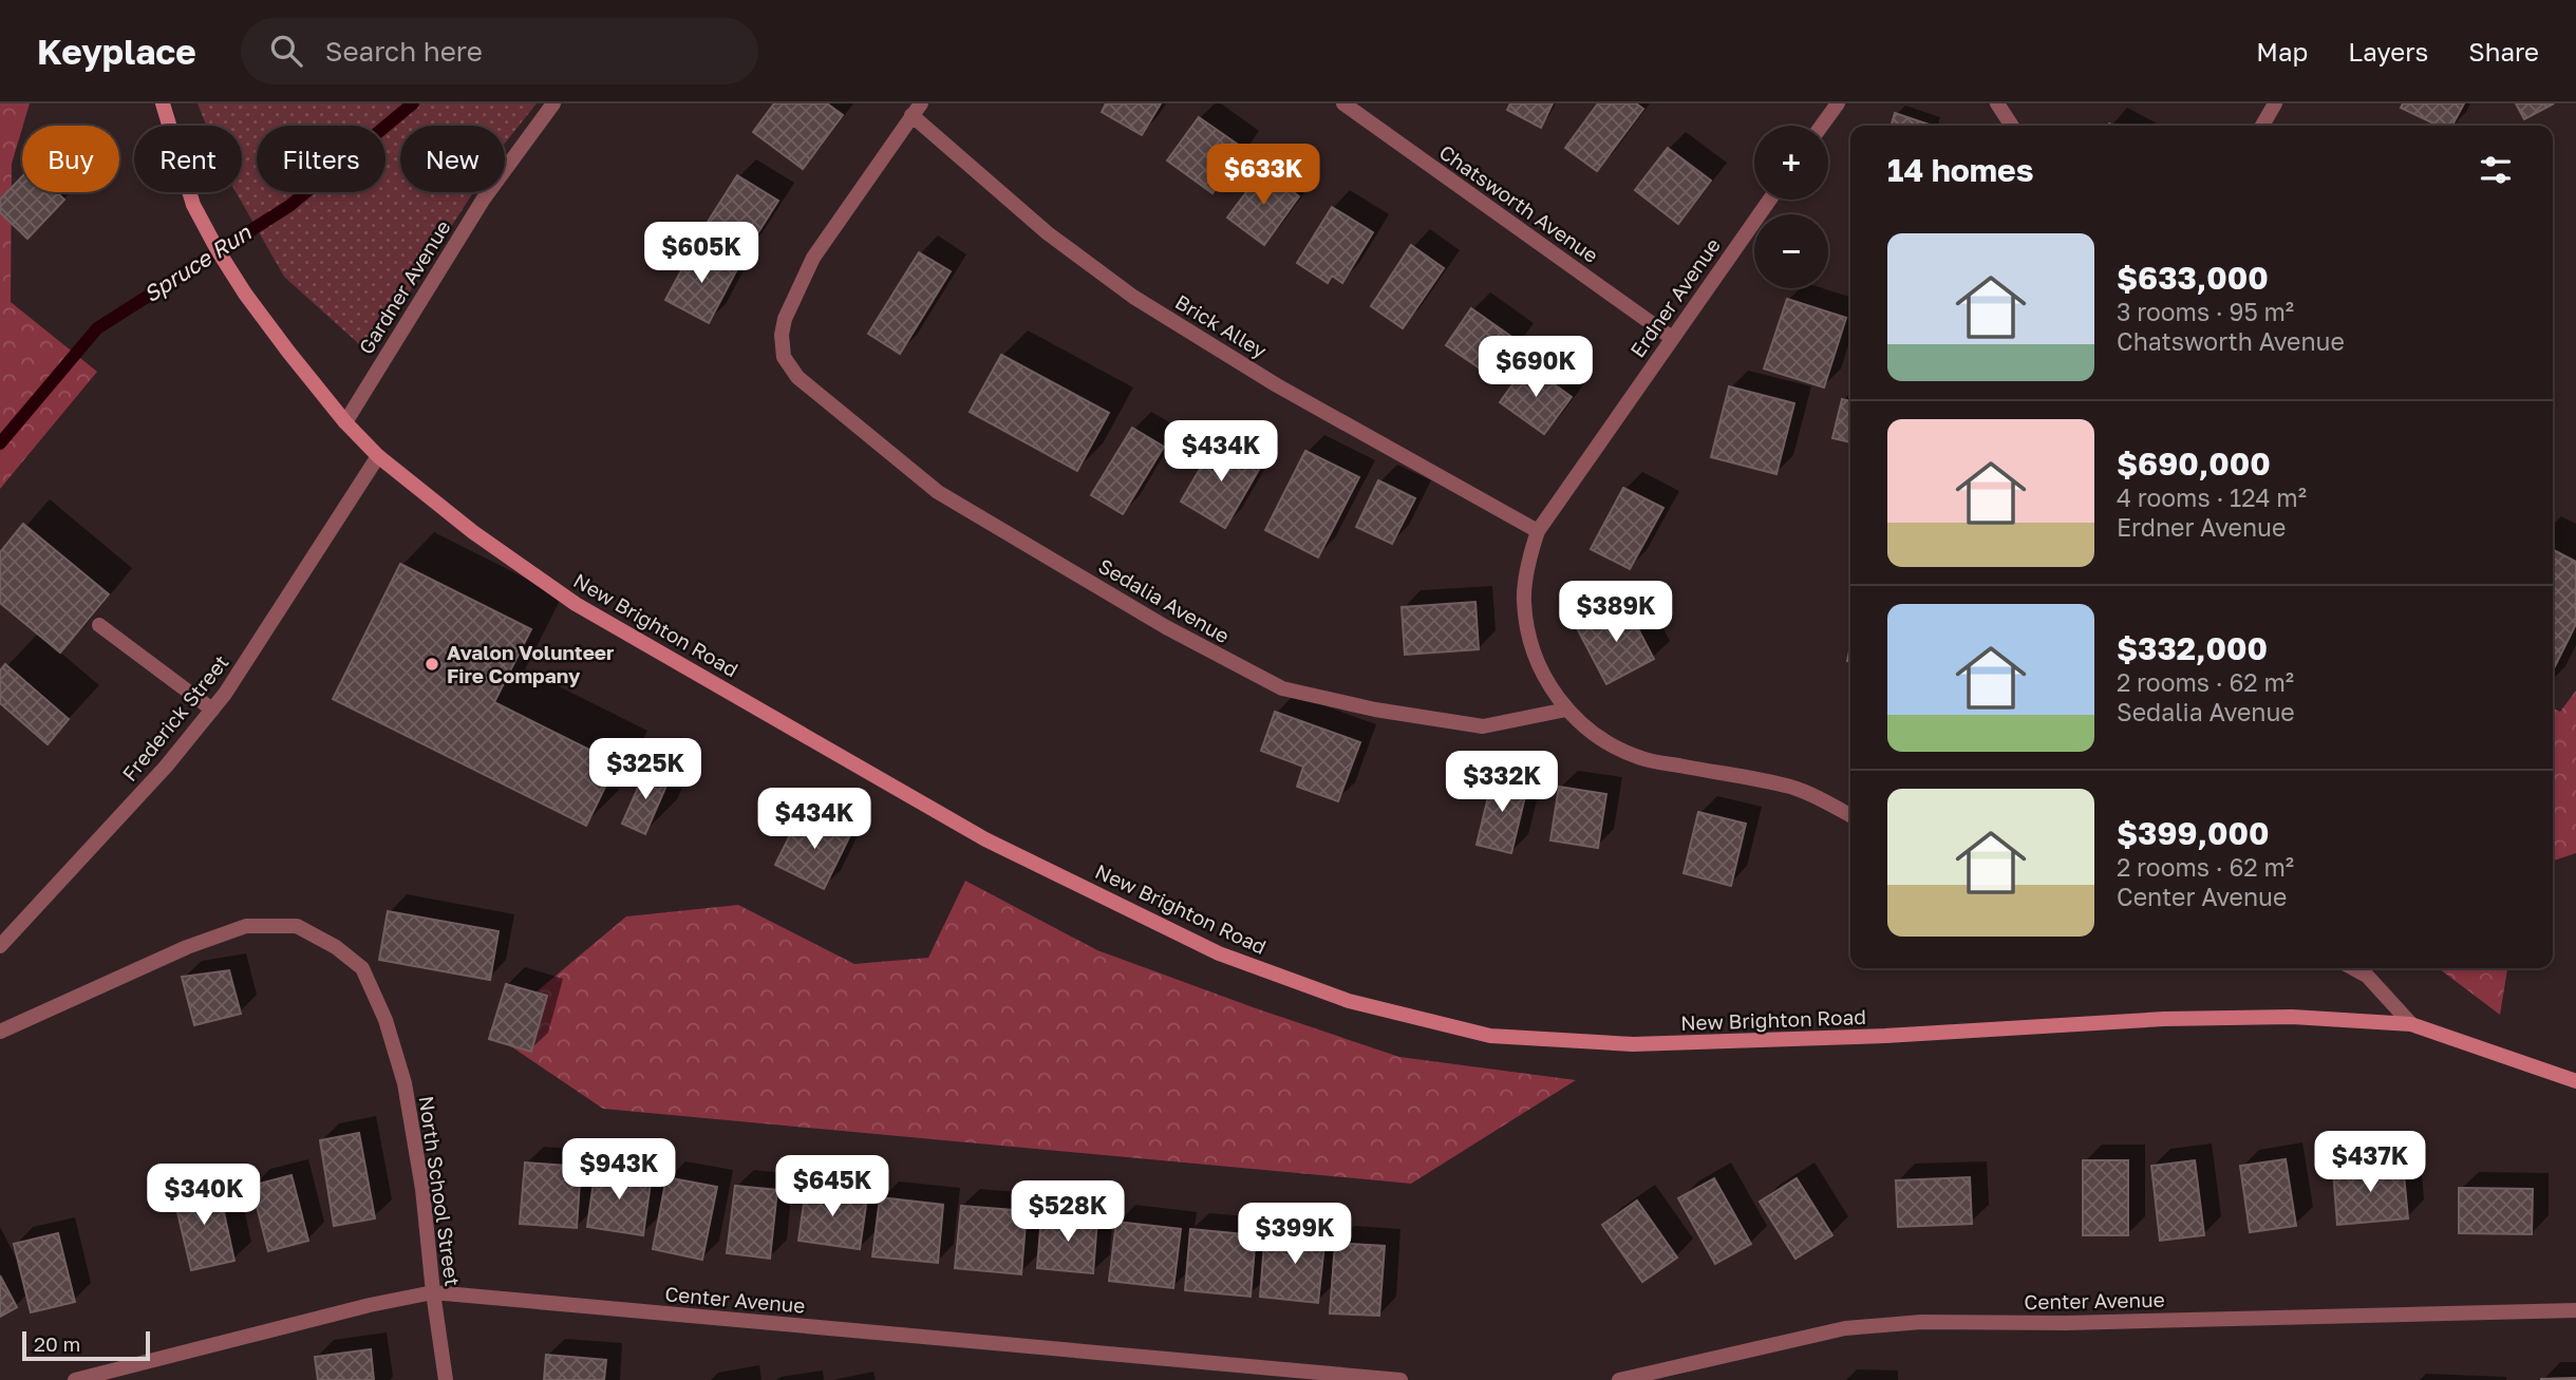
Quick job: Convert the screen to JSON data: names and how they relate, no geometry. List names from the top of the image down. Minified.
{"streets":{"street":["Chatsworth Avenue","Gardner Avenue","Erdner Avenue","Brick Alley","Sedalia Avenue","New Brighton Road","Frederick Street","North School Street","Center Avenue"]},"crossings":[["Chatsworth Avenue","Erdner Avenue"],["Gardner Avenue","New Brighton Road"],["Erdner Avenue","Brick Alley"],["Erdner Avenue","Sedalia Avenue"],["Brick Alley","Sedalia Avenue"],["New Brighton Road","Frederick Street"],["North School Street","Center Avenue"]],"water":["Spruce Run"],"places":["Avalon Volunteer Fire Company"],"scale_bar":"20 m","page":{"header":"Keyplace","search":"Search here","nav":["Map","Layers","Share"],"map_buttons":["+","−"],"chip":["Buy","Rent","Filters","New"],"heading":"14 homes","price":["$633K","$605K","$690K","$434K","$389K","$325K","$332K","$434K","$437K","$943K","$645K","$340K","$528K","$399K"],"list":[{"name":"$633,000","note":"3 rooms · 95 m² · Chatsworth Avenue"},{"name":"$690,000","note":"4 rooms · 124 m² · Erdner Avenue"},{"name":"$332,000","note":"2 rooms · 62 m² · Sedalia Avenue"},{"name":"$399,000","note":"2 rooms · 62 m² · Center Avenue"}],"scale":"20 m"}}
